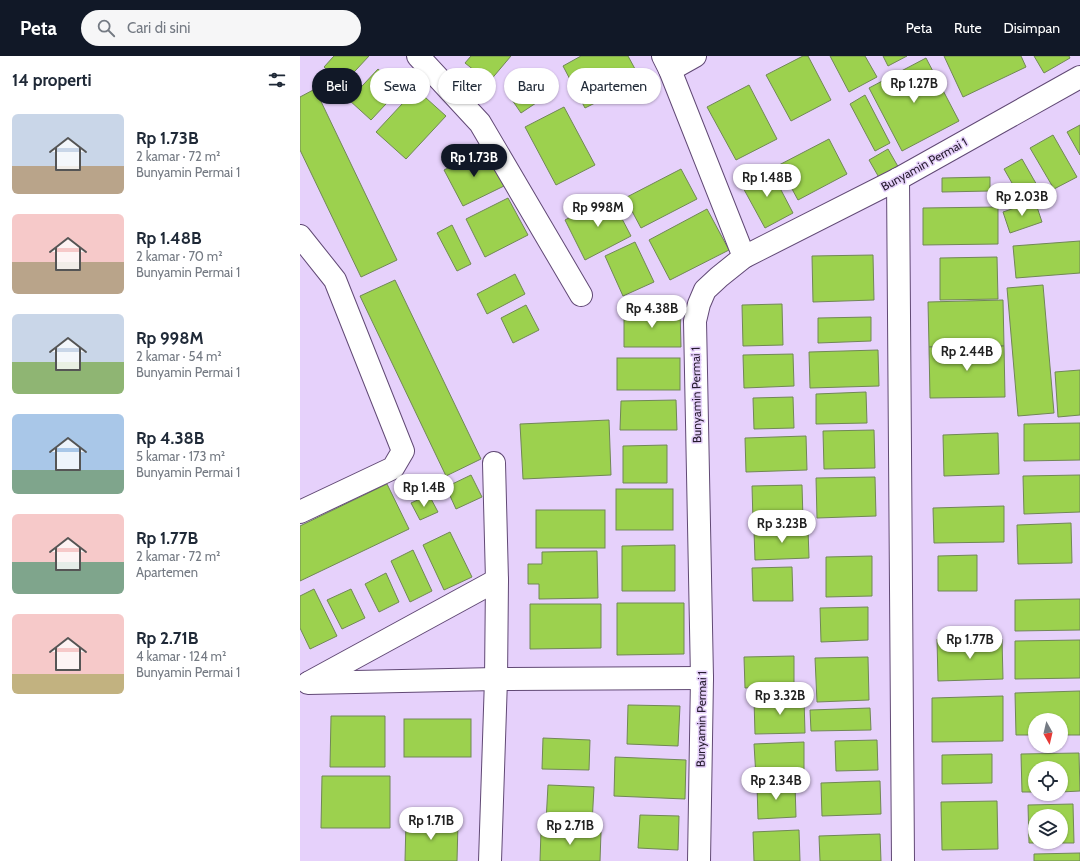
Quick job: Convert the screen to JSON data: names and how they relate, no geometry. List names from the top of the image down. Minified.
{"streets":{"street":["Bunyamin Permai 1"]},"north":"bottom","page":{"header":"Peta","search":"Cari di sini","nav":["Peta","Rute","Disimpan"],"heading":"14 properti","chip":["Beli","Sewa","Filter","Baru","Apartemen"],"price":["Rp 1.27B","Rp 1.73B","Rp 1.48B","Rp 2.03B","Rp 998M","Rp 4.38B","Rp 2.44B","Rp 1.4B","Rp 3.23B","Rp 1.77B","Rp 3.32B","Rp 2.34B","Rp 1.71B","Rp 2.71B"],"list":[{"name":"Rp 1.73B","note":"2 kamar · 72 m² · Bunyamin Permai 1"},{"name":"Rp 1.48B","note":"2 kamar · 70 m² · Bunyamin Permai 1"},{"name":"Rp 998M","note":"2 kamar · 54 m² · Bunyamin Permai 1"},{"name":"Rp 4.38B","note":"5 kamar · 173 m² · Bunyamin Permai 1"},{"name":"Rp 1.77B","note":"2 kamar · 72 m² · Apartemen"},{"name":"Rp 2.71B","note":"4 kamar · 124 m² · Bunyamin Permai 1"}]}}
